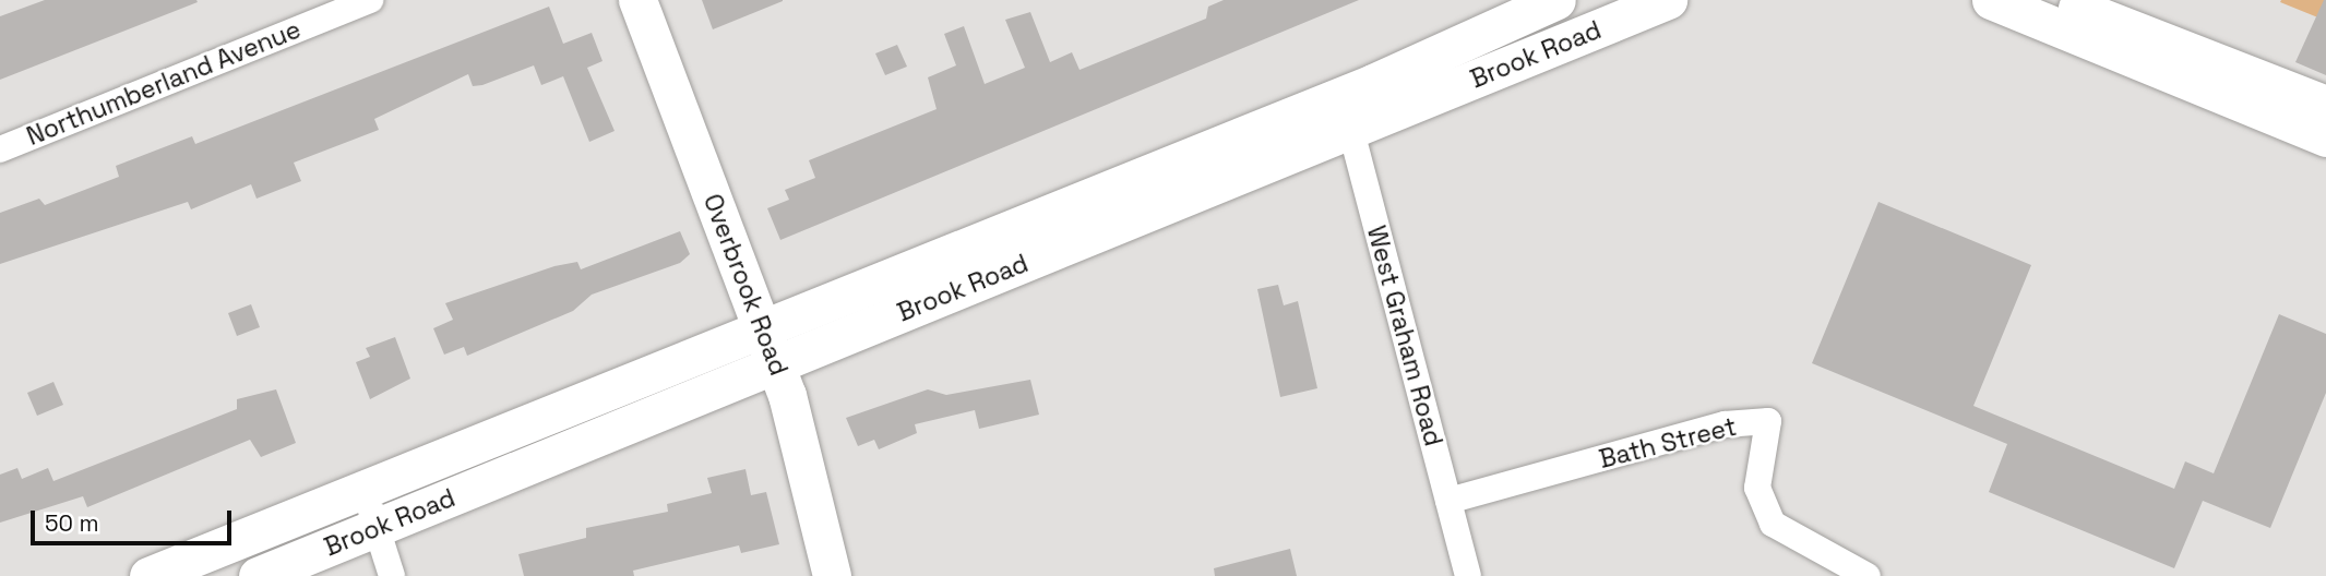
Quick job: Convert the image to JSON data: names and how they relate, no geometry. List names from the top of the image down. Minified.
{"streets":{"main road":["Brook Road","Overbrook Road"],"street":["Northumberland Avenue","West Graham Road","Bath Street"]},"crossings":[["Brook Road","Overbrook Road"],["Brook Road","West Graham Road"],["West Graham Road","Bath Street"]],"scale_bar":"50 m"}
